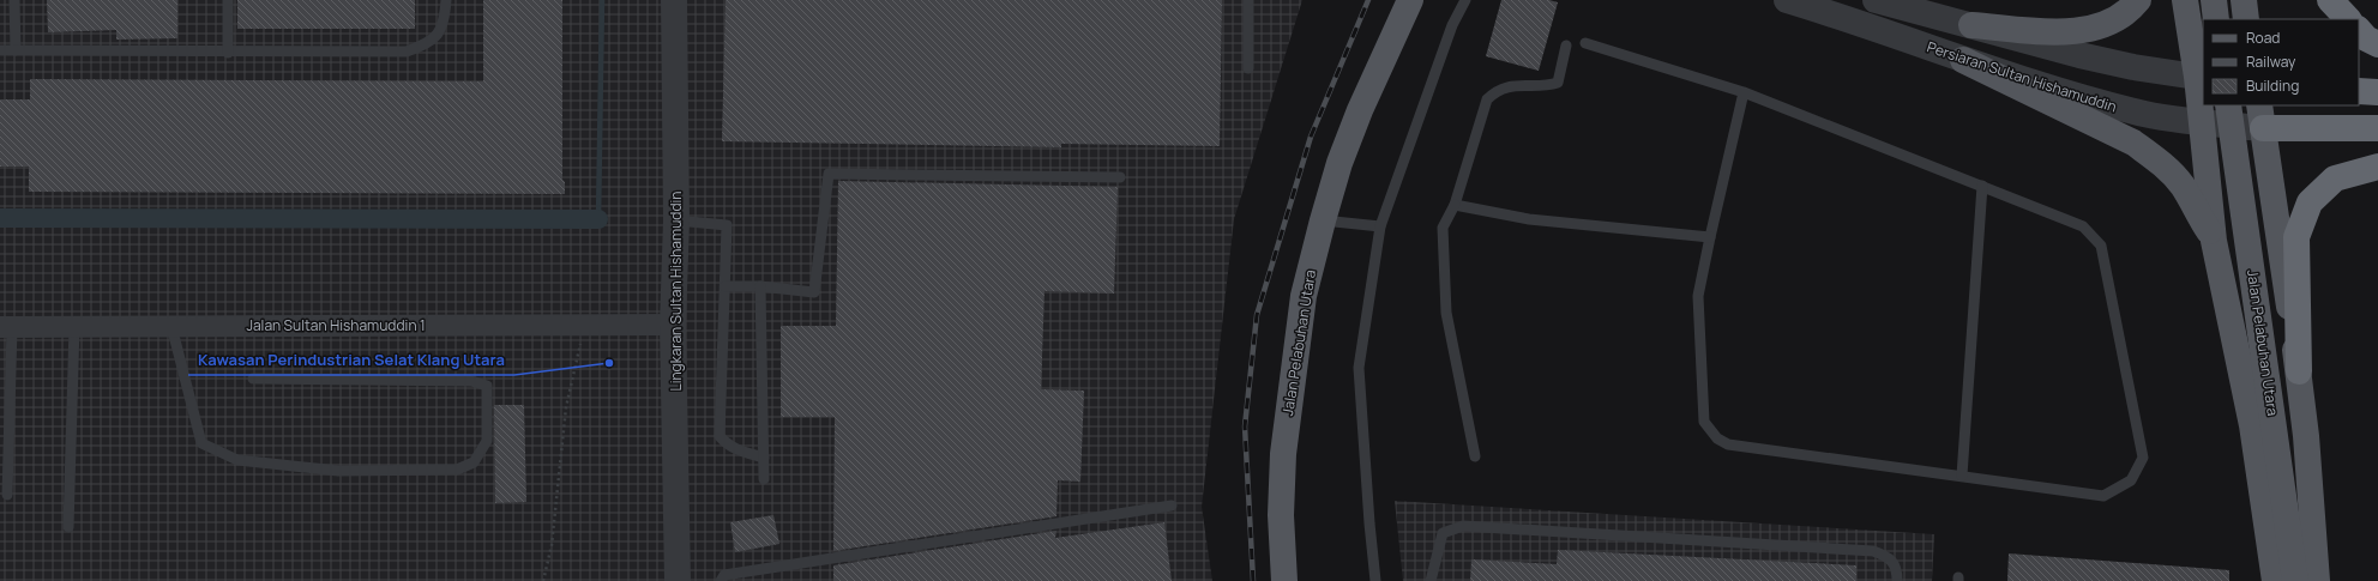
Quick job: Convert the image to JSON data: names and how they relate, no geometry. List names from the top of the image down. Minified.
{"streets":{"main road":["Jalan Pelabuhan Utara"],"street":["Persiaran Sultan Hishamuddin","Lingkaran Sultan Hishamuddin","Jalan Sultan Hishamuddin 1"]},"crossings":[["Lingkaran Sultan Hishamuddin","Jalan Sultan Hishamuddin 1"]],"places":["Kawasan Perindustrian Selat Klang Utara"],"legend":["Road","Railway","Building"]}
